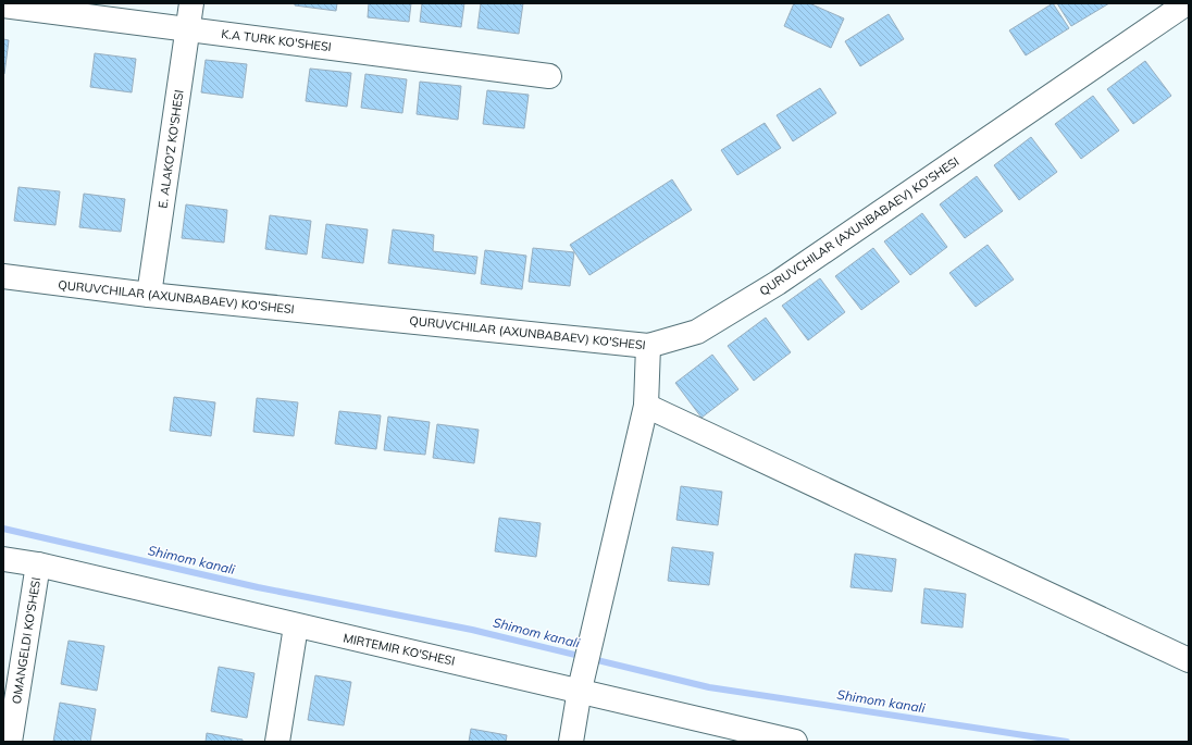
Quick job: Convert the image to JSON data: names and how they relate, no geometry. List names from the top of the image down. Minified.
{"streets":{"street":["K.A TURK KO'SHESI","E. ALAKO'Z KO'SHESI","QURUVCHILAR (AXUNBABAEV) KO'SHESI","OMANGELDI KO'SHESI","MIRTEMIR KO'SHESI"]},"crossings":[["K.A TURK KO'SHESI","E. ALAKO'Z KO'SHESI"],["E. ALAKO'Z KO'SHESI","QURUVCHILAR (AXUNBABAEV) KO'SHESI"],["OMANGELDI KO'SHESI","MIRTEMIR KO'SHESI"]],"water":["Shimom kanali"]}
